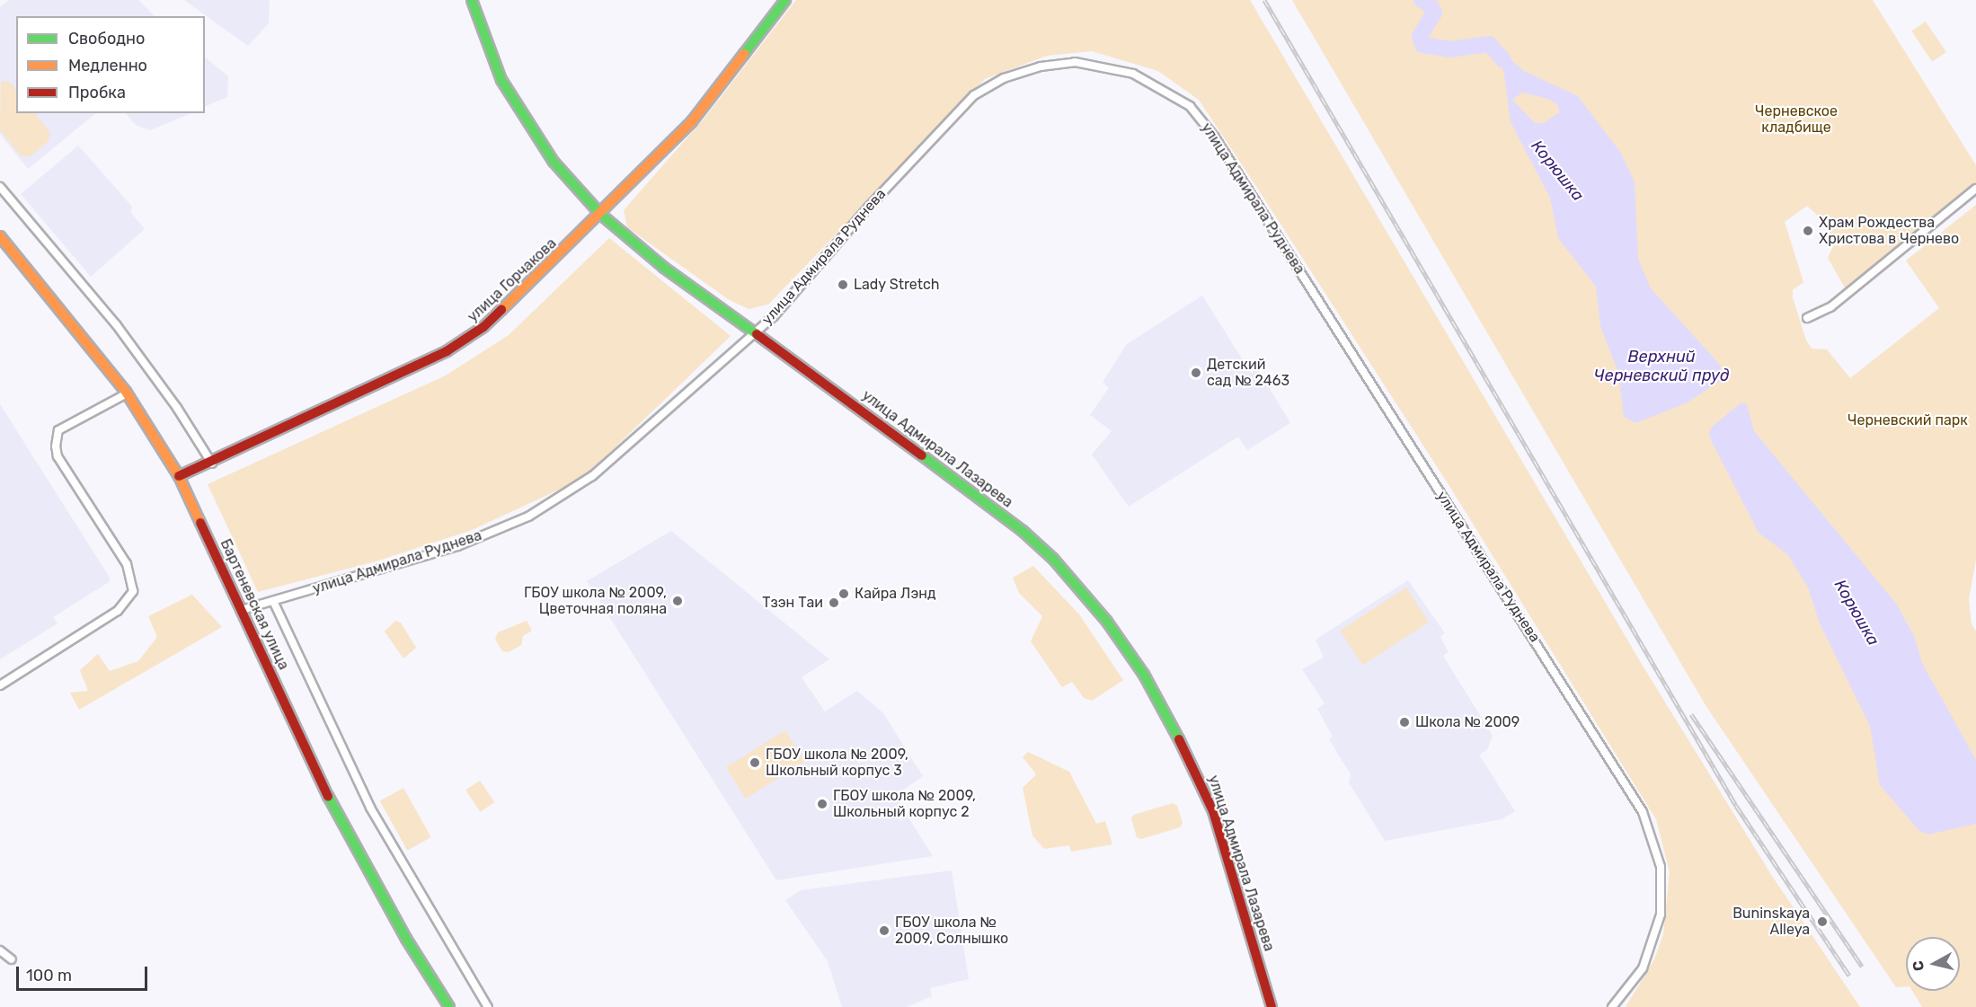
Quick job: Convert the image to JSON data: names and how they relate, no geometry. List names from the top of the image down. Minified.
{"streets":{"street":["улица Адмирала Руднева","улица Горчакова","улица Адмирала Лазарева","Бартеневская улица"]},"crossings":[["улица Адмирала Руднева","улица Адмирала Лазарева"],["улица Адмирала Руднева","Бартеневская улица"],["улица Горчакова","улица Адмирала Лазарева"],["улица Горчакова","Бартеневская улица"]],"water":["Корюшка","Верхний Черневский пруд"],"parks":["Черневское кладбище","Черневский парк"],"places":["Храм Рождества Христова в Чернево","Lady Stretch","Детский сад № 2463","Кайра Лэнд","ГБОУ школа № 2009, Цветочная поляна","Тзэн Таи","Школа № 2009","ГБОУ школа № 2009, Школьный корпус 3","ГБОУ школа № 2009, Школьный корпус 2","Buninskaya Alleya","ГБОУ школа № 2009, Солнышко"],"legend":["Свободно","Медленно","Пробка"],"scale_bar":"100 m","north":"left"}
